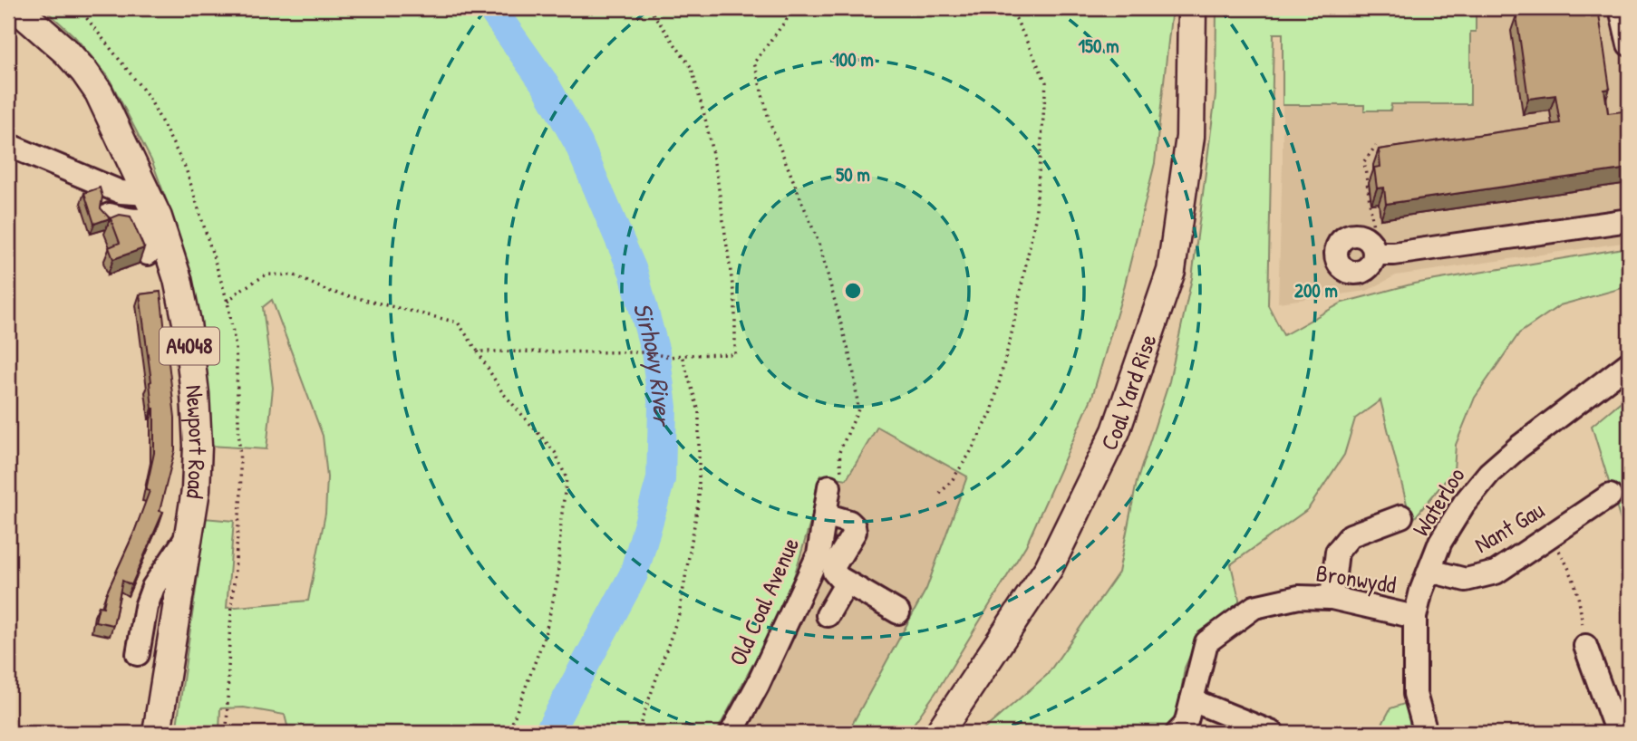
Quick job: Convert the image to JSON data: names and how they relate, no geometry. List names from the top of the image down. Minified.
{"streets":{"main road":["A4048","Coal Yard Rise","Newport Road"],"street":["Waterloo","Nant Gau","Bronwydd","Old Coal Avenue"]},"crossings":[["Waterloo","Nant Gau"],["Waterloo","Bronwydd"]],"water":["Sirhowy River"],"rings":["150 m","100 m","50 m","200 m"]}
